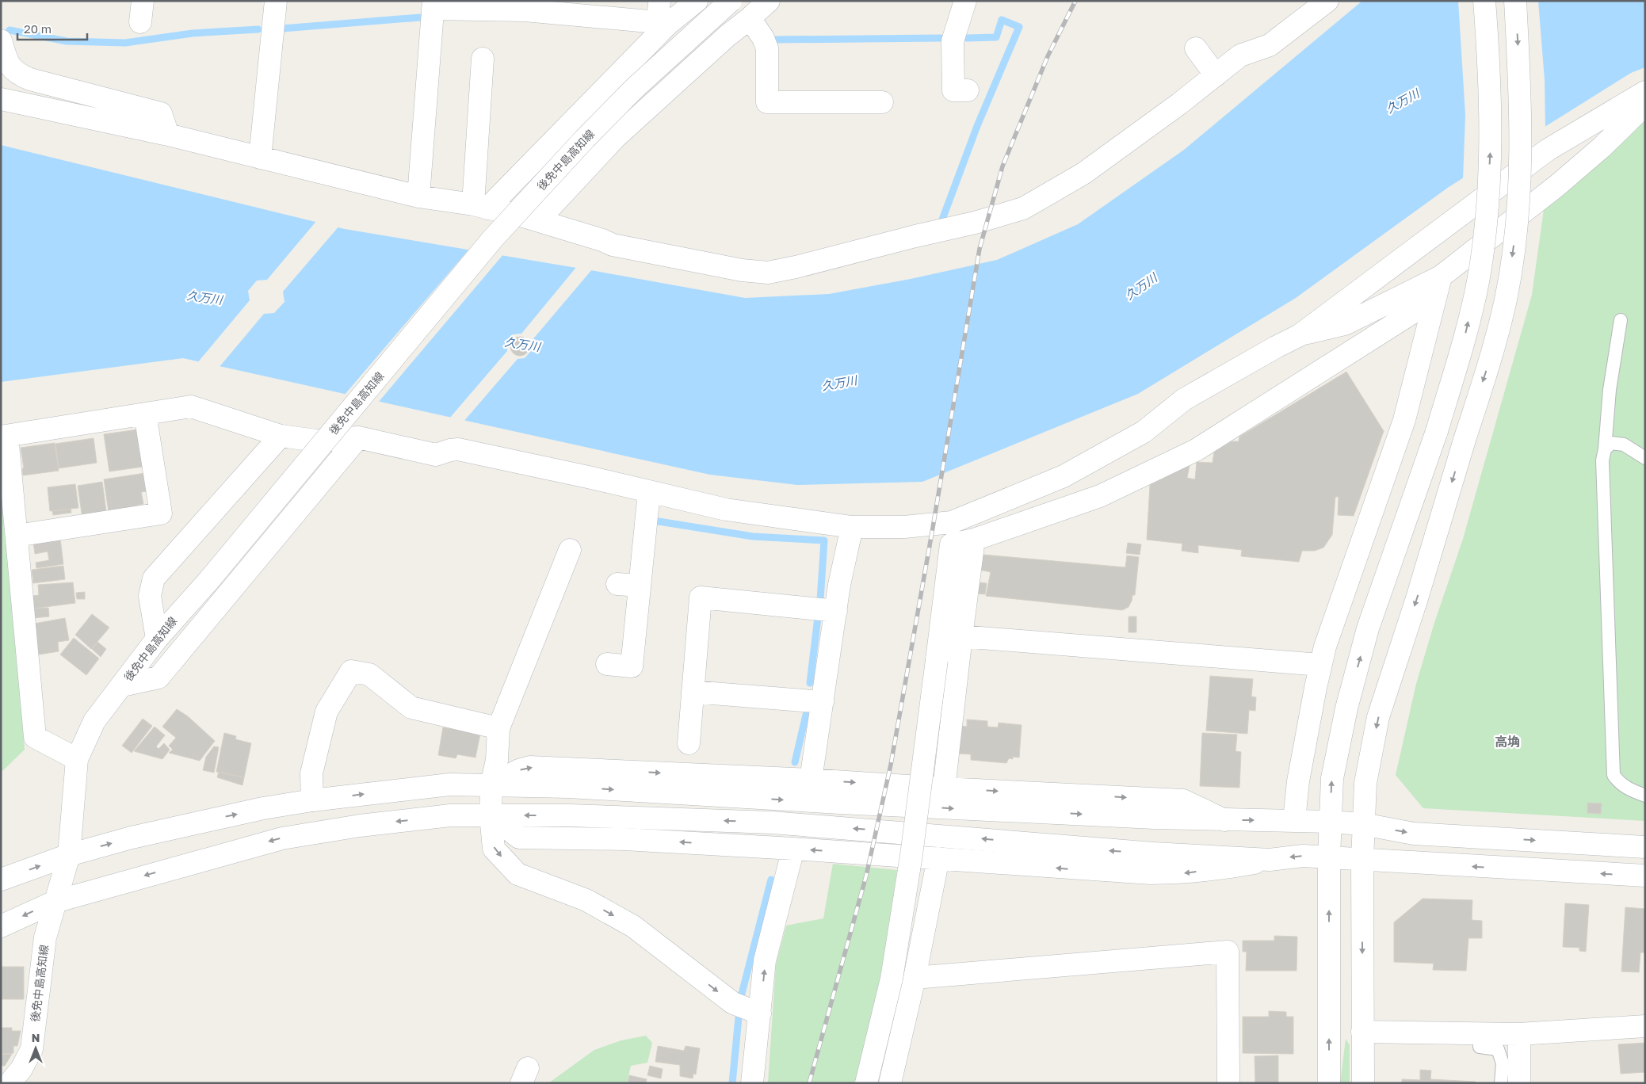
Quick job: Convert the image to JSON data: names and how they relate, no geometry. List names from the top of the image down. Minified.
{"streets":{"street":["後免中島高知線"]},"districts":["高埆"],"water":["久万川"],"scale_bar":"20 m","north":"top"}
